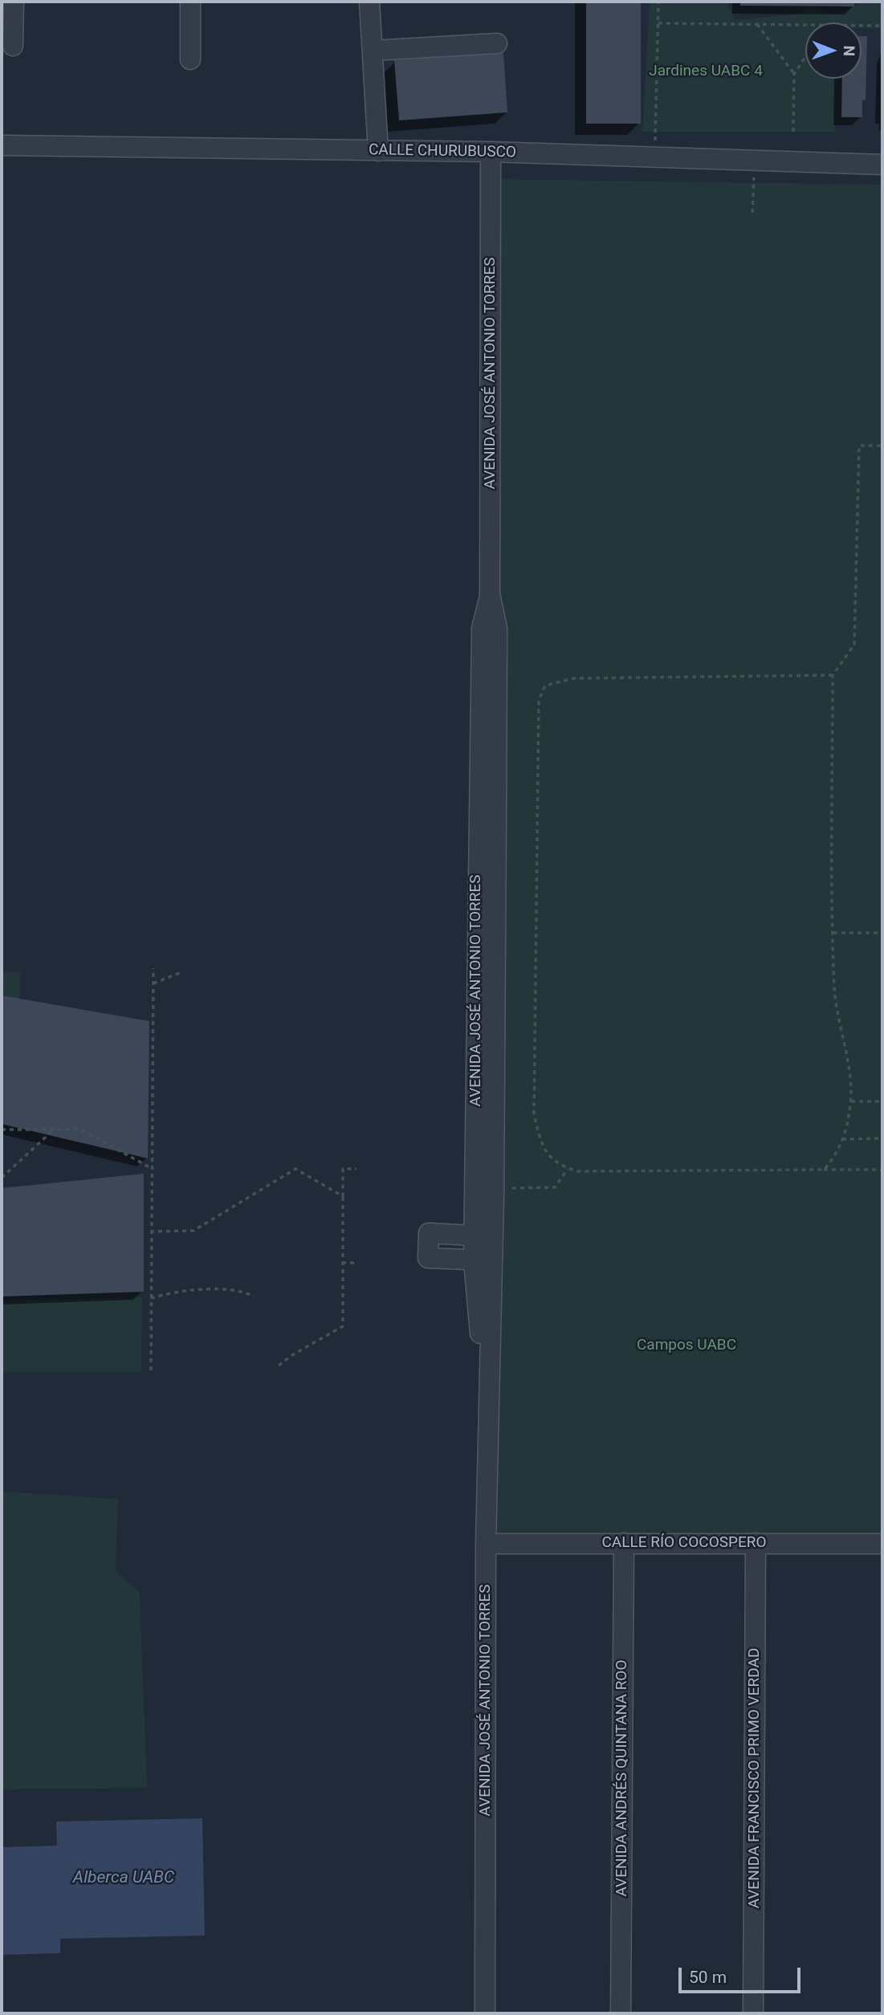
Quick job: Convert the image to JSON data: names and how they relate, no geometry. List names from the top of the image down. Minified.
{"streets":{"street":["CALLE CHURUBUSCO","AVENIDA JOSÉ ANTONIO TORRES","CALLE RÍO COCOSPERO","AVENIDA ANDRÉS QUINTANA ROO","AVENIDA FRANCISCO PRIMO VERDAD"]},"crossings":[["CALLE CHURUBUSCO","AVENIDA JOSÉ ANTONIO TORRES"],["AVENIDA JOSÉ ANTONIO TORRES","CALLE RÍO COCOSPERO"],["CALLE RÍO COCOSPERO","AVENIDA ANDRÉS QUINTANA ROO"],["CALLE RÍO COCOSPERO","AVENIDA FRANCISCO PRIMO VERDAD"]],"water":["Alberca UABC"],"parks":["Jardines UABC 4","Campos UABC"],"scale_bar":"50 m","north":"right"}
